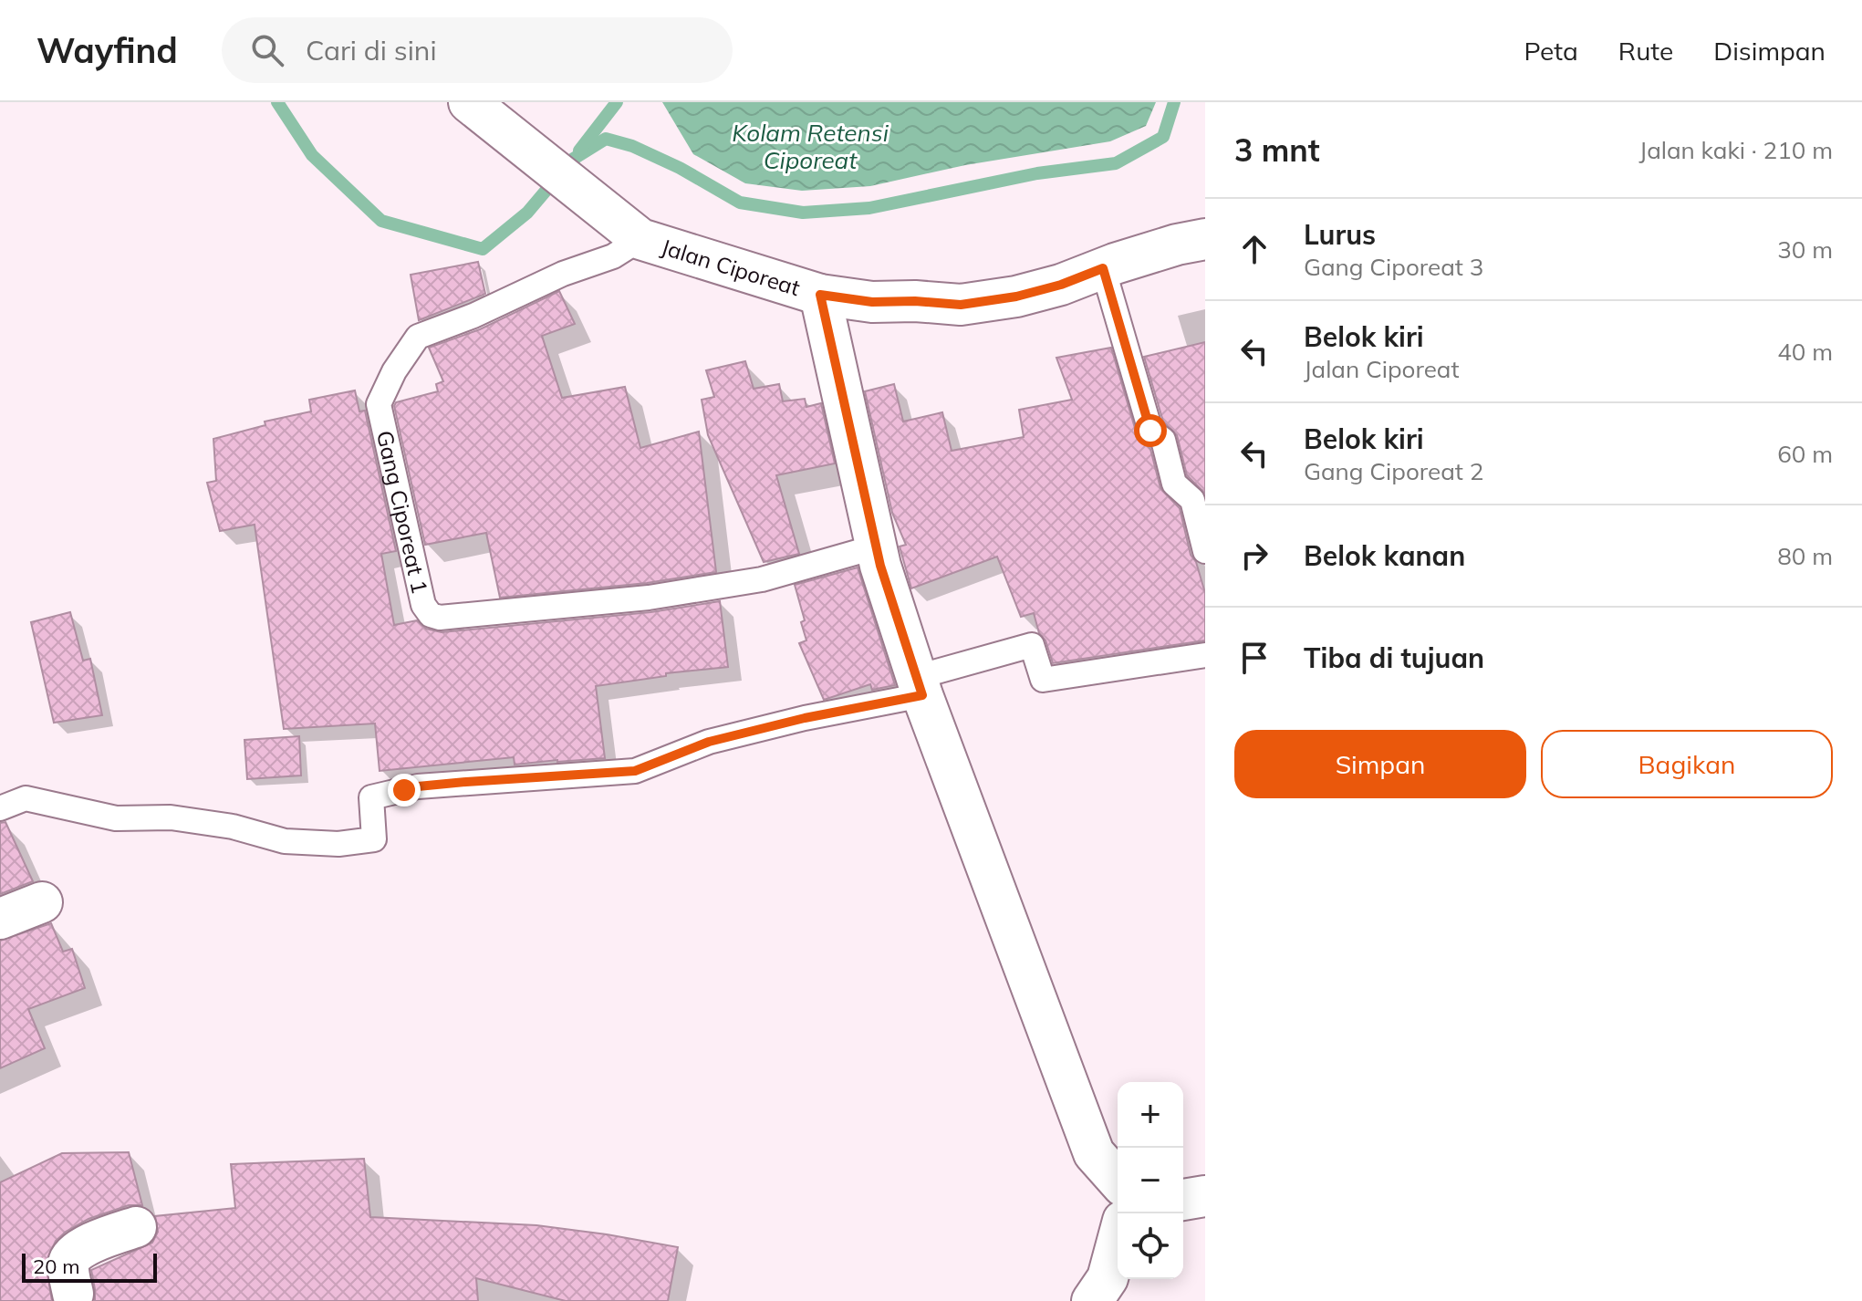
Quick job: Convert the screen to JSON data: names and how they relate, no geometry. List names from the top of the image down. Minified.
{"streets":{"street":["Jalan Ciporeat"],"lane":["Gang Ciporeat 1"]},"crossings":[["Jalan Ciporeat","Gang Ciporeat 1"]],"water":["Kolam Retensi Ciporeat"],"scale_bar":"20 m","page":{"header":"Wayfind","search":"Cari di sini","nav":["Peta","Rute","Disimpan"],"heading":["3 mnt","Jalan kaki · 210 m"],"list":[["Lurus","Gang Ciporeat 3","30 m"],["Belok kiri","Jalan Ciporeat","40 m"],["Belok kiri","Gang Ciporeat 2","60 m"],["Belok kanan","80 m"],"Tiba di tujuan"],"buttons":["Simpan","Bagikan"],"map_buttons":["+","−"],"scale":"20 m"}}
